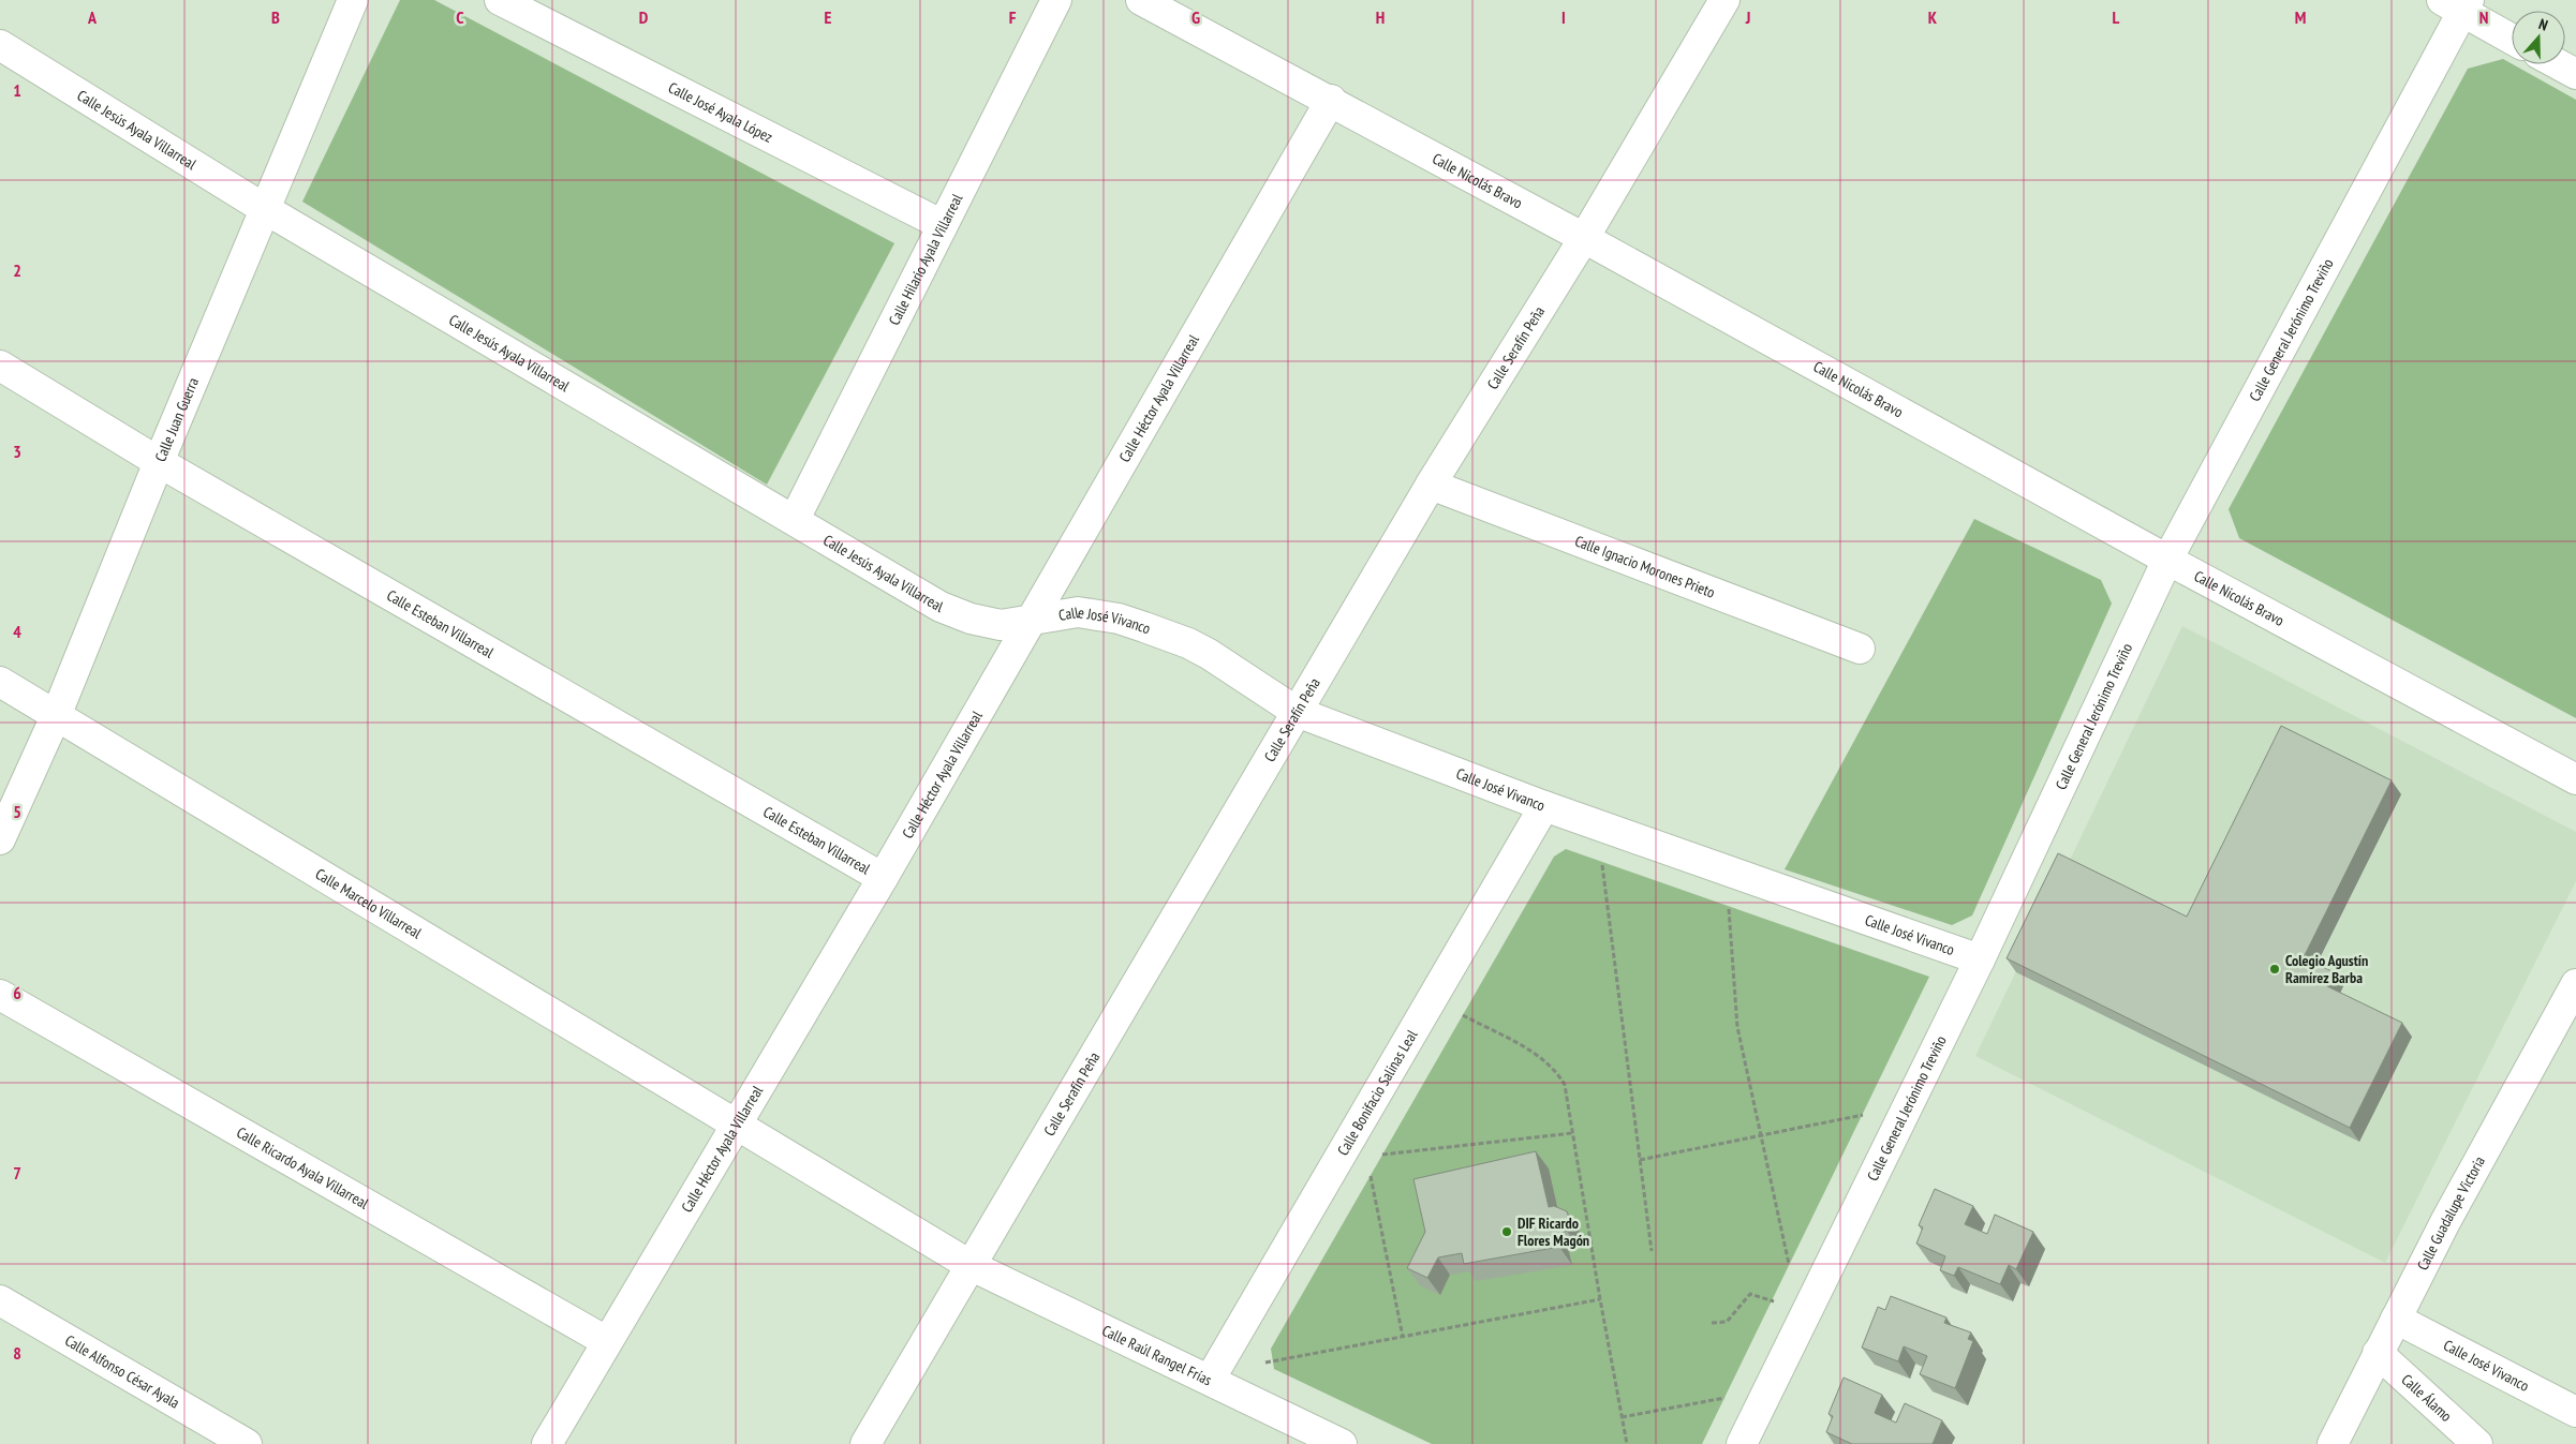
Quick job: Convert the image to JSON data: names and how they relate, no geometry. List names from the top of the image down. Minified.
{"streets":{"street":["Calle José Ayala López","Calle Jesús Ayala Villarreal","Calle Nicolás Bravo","Calle Hilario Ayala Villarreal","Calle General Jerónimo Treviño","Calle Serafín Peña","Calle Héctor Ayala Villarreal","Calle Juan Guerra","Calle Ignacio Morones Prieto","Calle Esteban Villarreal","Calle José Vivanco","Calle Marcelo Villarreal","Calle Bonifacio Salinas Leal","Calle Ricardo Ayala Villarreal","Calle Guadalupe Victoria","Calle Raúl Rangel Frías","Calle Alfonso César Ayala","Calle Álamo"]},"crossings":[["Calle José Ayala López","Calle Hilario Ayala Villarreal"],["Calle Jesús Ayala Villarreal","Calle Hilario Ayala Villarreal"],["Calle Jesús Ayala Villarreal","Calle Héctor Ayala Villarreal"],["Calle Jesús Ayala Villarreal","Calle Juan Guerra"],["Calle Jesús Ayala Villarreal","Calle José Vivanco"],["Calle Nicolás Bravo","Calle General Jerónimo Treviño"],["Calle Nicolás Bravo","Calle Serafín Peña"],["Calle Nicolás Bravo","Calle Héctor Ayala Villarreal"],["Calle General Jerónimo Treviño","Calle José Vivanco"],["Calle Serafín Peña","Calle Ignacio Morones Prieto"],["Calle Serafín Peña","Calle José Vivanco"],["Calle Serafín Peña","Calle Marcelo Villarreal"],["Calle Serafín Peña","Calle Raúl Rangel Frías"],["Calle Héctor Ayala Villarreal","Calle Esteban Villarreal"],["Calle Héctor Ayala Villarreal","Calle José Vivanco"],["Calle Héctor Ayala Villarreal","Calle Marcelo Villarreal"],["Calle Héctor Ayala Villarreal","Calle Ricardo Ayala Villarreal"],["Calle Juan Guerra","Calle Esteban Villarreal"],["Calle Juan Guerra","Calle Marcelo Villarreal"],["Calle José Vivanco","Calle Bonifacio Salinas Leal"],["Calle José Vivanco","Calle Guadalupe Victoria"],["Calle Marcelo Villarreal","Calle Raúl Rangel Frías"],["Calle Bonifacio Salinas Leal","Calle Raúl Rangel Frías"],["Calle Guadalupe Victoria","Calle Álamo"]],"places":["Colegio Agustín Ramírez Barba","DIF Ricardo Flores Magón"],"north":"top","grid":{"columns":["A","B","C","D","E","F","G","H","I","J","K","L","M","N"],"rows":["1","2","3","4","5","6","7","8"]}}
